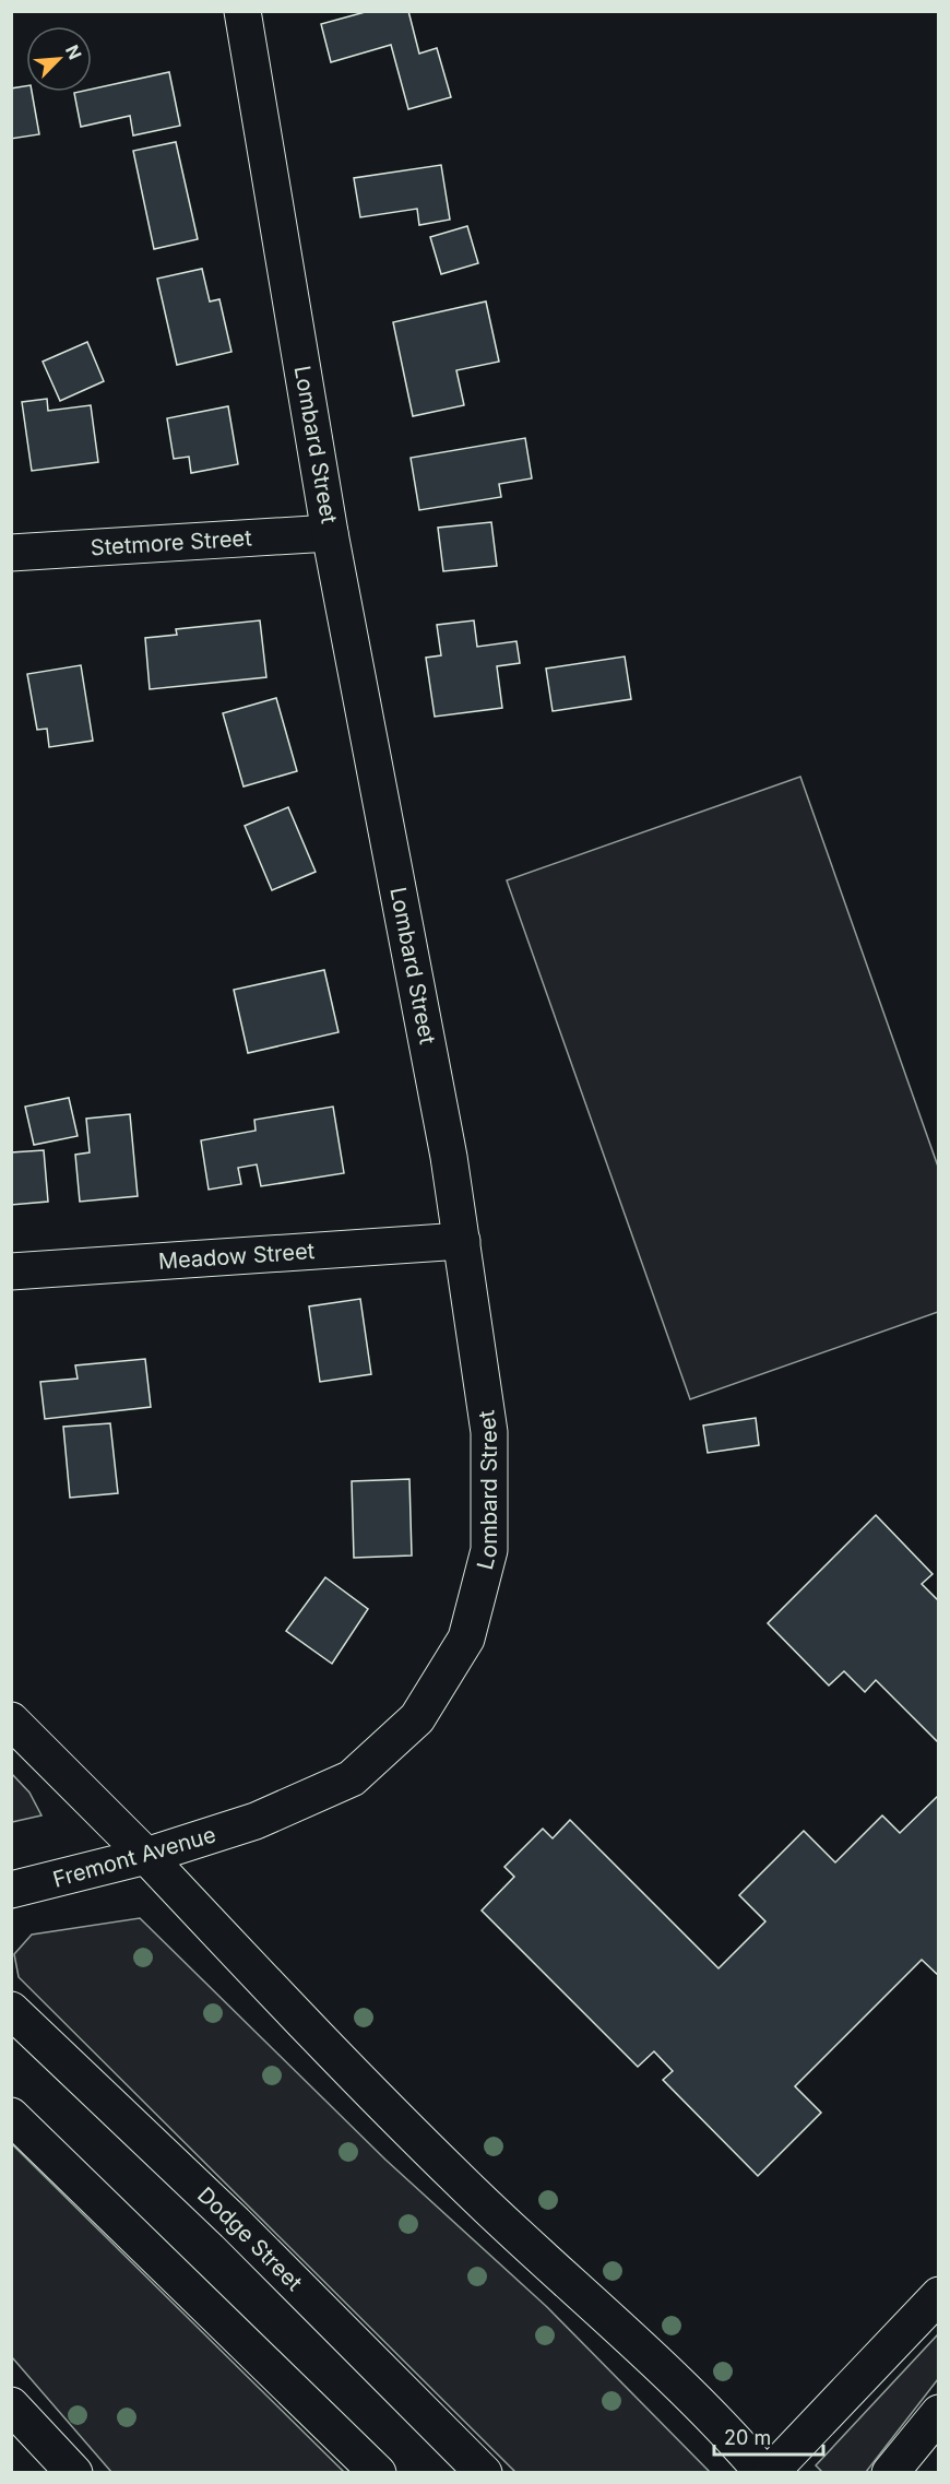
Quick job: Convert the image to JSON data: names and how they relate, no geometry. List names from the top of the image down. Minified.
{"streets":{"main road":["Lombard Street","Stetmore Street","Meadow Street","Fremont Avenue","Dodge Street"]},"crossings":[["Lombard Street","Stetmore Street"],["Lombard Street","Meadow Street"],["Lombard Street","Fremont Avenue"]],"scale_bar":"20 m","north":"top right"}
